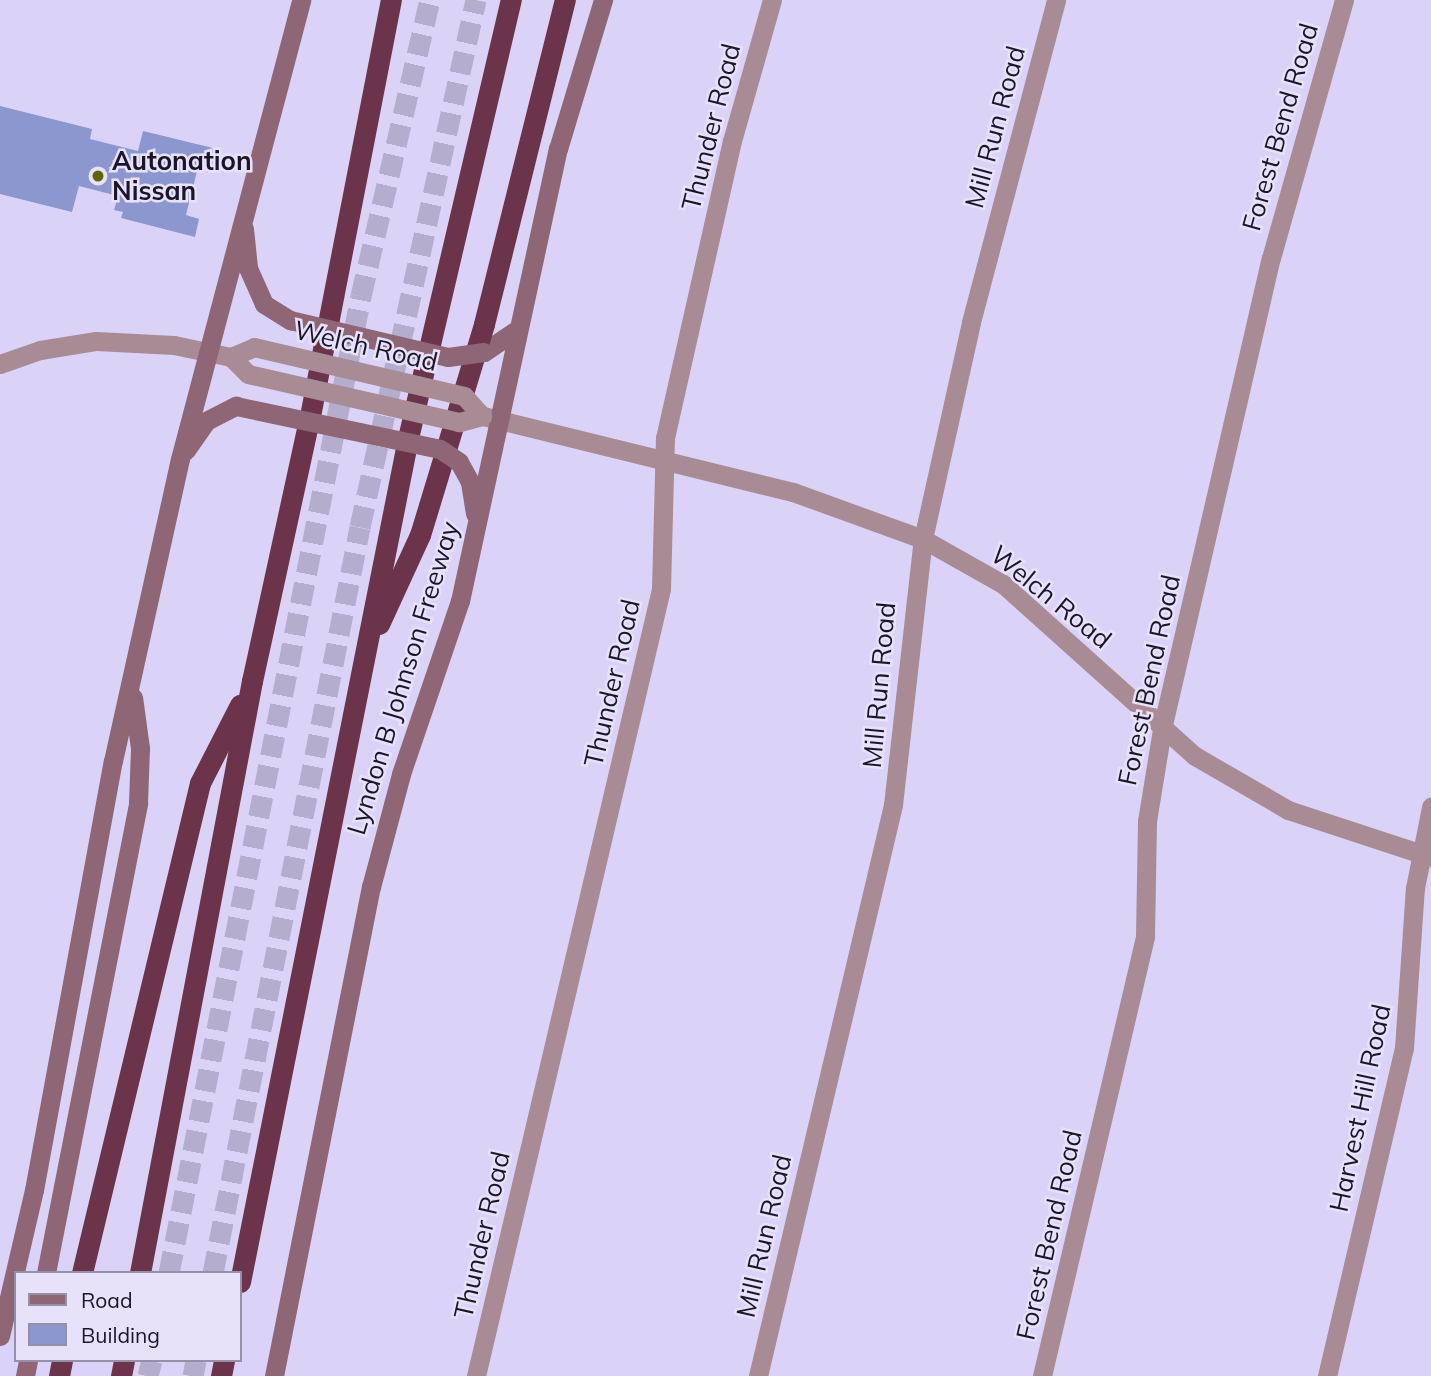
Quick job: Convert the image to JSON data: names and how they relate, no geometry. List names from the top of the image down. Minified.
{"streets":{"highway":["Lyndon B Johnson Freeway"],"street":["Thunder Road","Mill Run Road","Forest Bend Road","Welch Road","Harvest Hill Road"]},"crossings":[["Thunder Road","Welch Road"],["Mill Run Road","Welch Road"],["Forest Bend Road","Welch Road"],["Welch Road","Lyndon B Johnson Freeway"],["Welch Road","Harvest Hill Road"]],"places":["Autonation Nissan"],"legend":["Road","Building"]}
